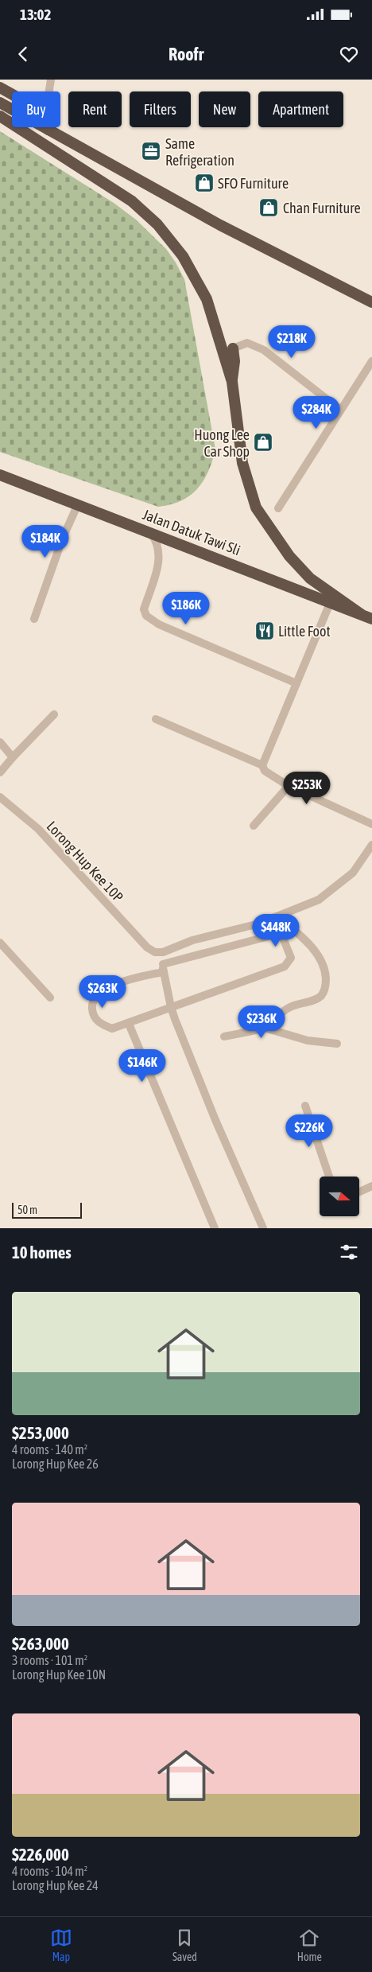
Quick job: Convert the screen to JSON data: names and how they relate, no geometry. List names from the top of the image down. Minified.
{"streets":{"highway":["Jalan Datuk Tawi Sli"],"street":["Lorong Hup Kee 10P"]},"places":{"office":["Same Refrigeration"],"shop":["SFO Furniture","Chan Furniture","Huong Lee Car Shop"],"restaurant":["Little Foot"]},"scale_bar":"50 m","north":"right","page":{"status":"13:02","header":"Roofr","chip":["Buy","Rent","Filters","New","Apartment"],"price":["$218K","$284K","$184K","$186K","$253K","$448K","$263K","$236K","$146K","$226K"],"scale":"50 m","heading":"10 homes","list":[{"name":"$253,000","note":"4 rooms · 140 m² · Lorong Hup Kee 26"},{"name":"$263,000","note":"3 rooms · 101 m² · Lorong Hup Kee 10N"},{"name":"$226,000","note":"4 rooms · 104 m² · Lorong Hup Kee 24"}],"tabs":["Map","Saved","Home"]}}
